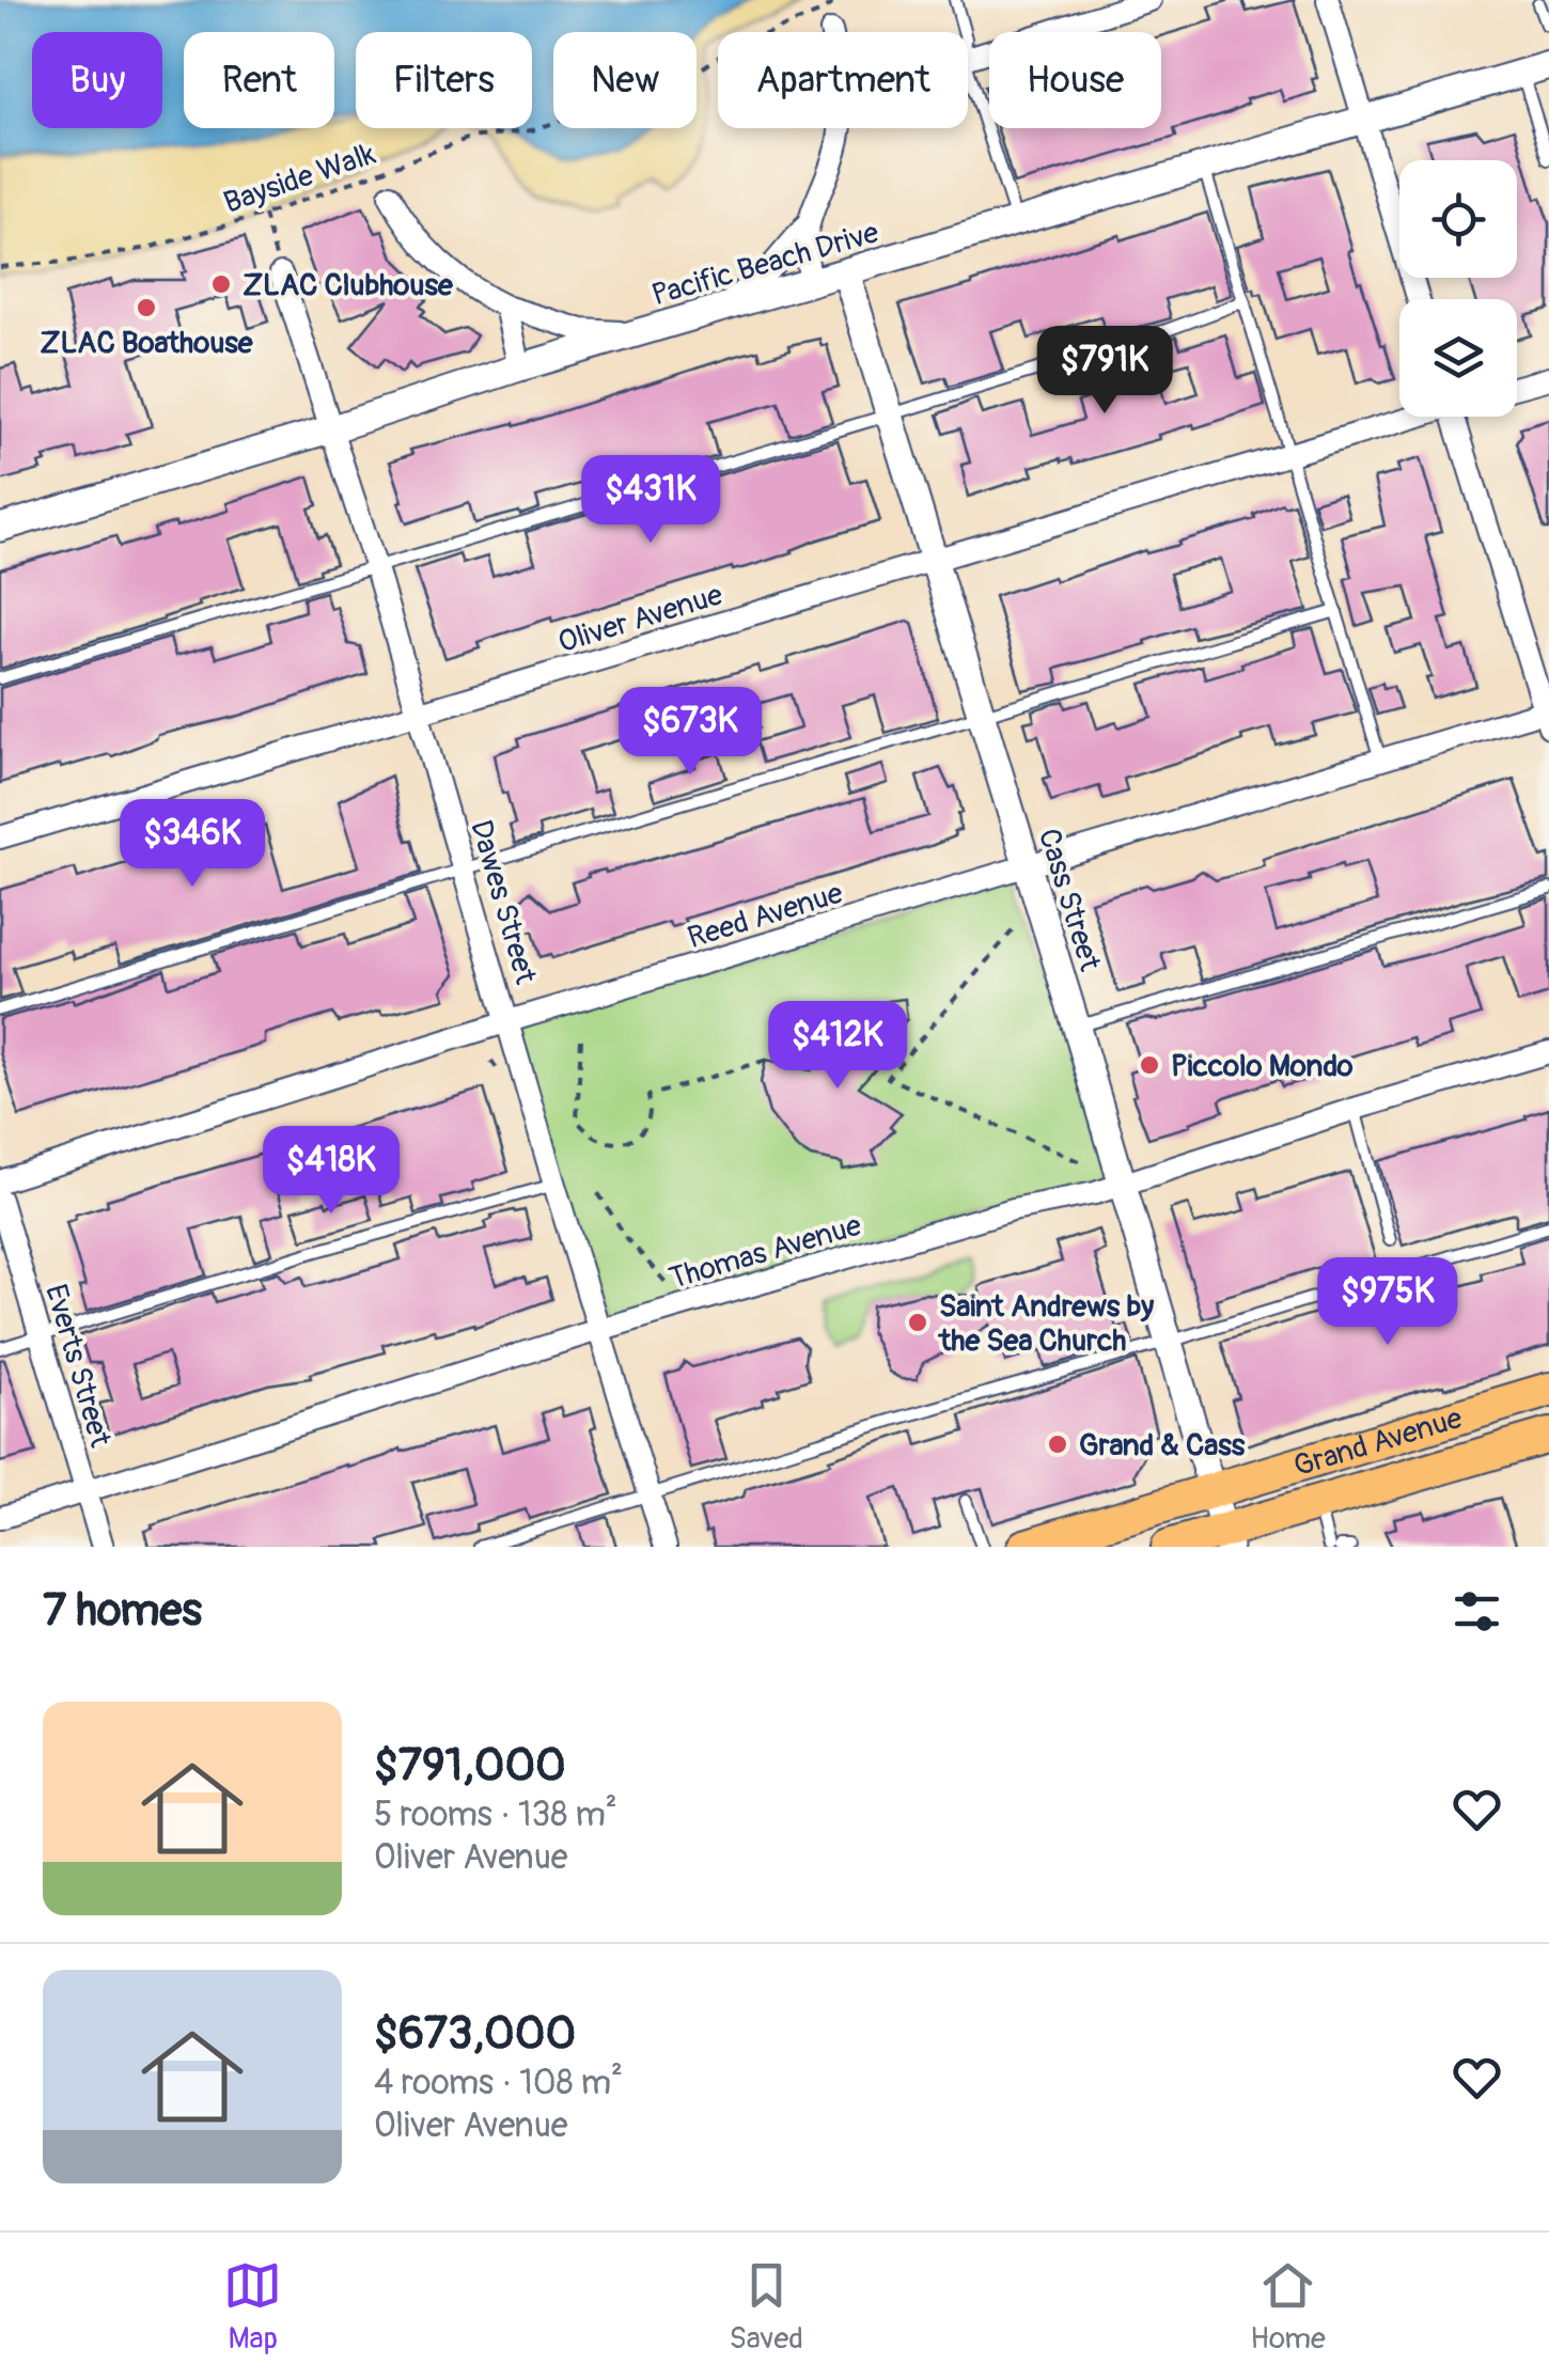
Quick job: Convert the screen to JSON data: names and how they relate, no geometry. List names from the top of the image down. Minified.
{"streets":{"main road":["Grand Avenue"],"street":["Pacific Beach Drive","Oliver Avenue","Cass Street","Dawes Street","Reed Avenue","Thomas Avenue","Everts Street"],"path":["Bayside Walk"]},"crossings":[["Pacific Beach Drive","Cass Street"],["Pacific Beach Drive","Dawes Street"],["Oliver Avenue","Cass Street"],["Oliver Avenue","Dawes Street"],["Cass Street","Reed Avenue"],["Cass Street","Thomas Avenue"],["Cass Street","Grand Avenue"],["Dawes Street","Reed Avenue"],["Dawes Street","Thomas Avenue"],["Thomas Avenue","Everts Street"]],"places":["ZLAC Clubhouse","ZLAC Boathouse","Piccolo Mondo","Saint Andrews by the Sea Church","Grand & Cass"],"page":{"chip":["Buy","Rent","Filters","New","Apartment","House"],"price":["$791K","$431K","$673K","$346K","$412K","$418K","$975K"],"heading":"7 homes","list":[{"name":"$791,000","note":"5 rooms · 138 m² · Oliver Avenue"},{"name":"$673,000","note":"4 rooms · 108 m² · Oliver Avenue"}],"tabs":["Map","Saved","Home"]}}
